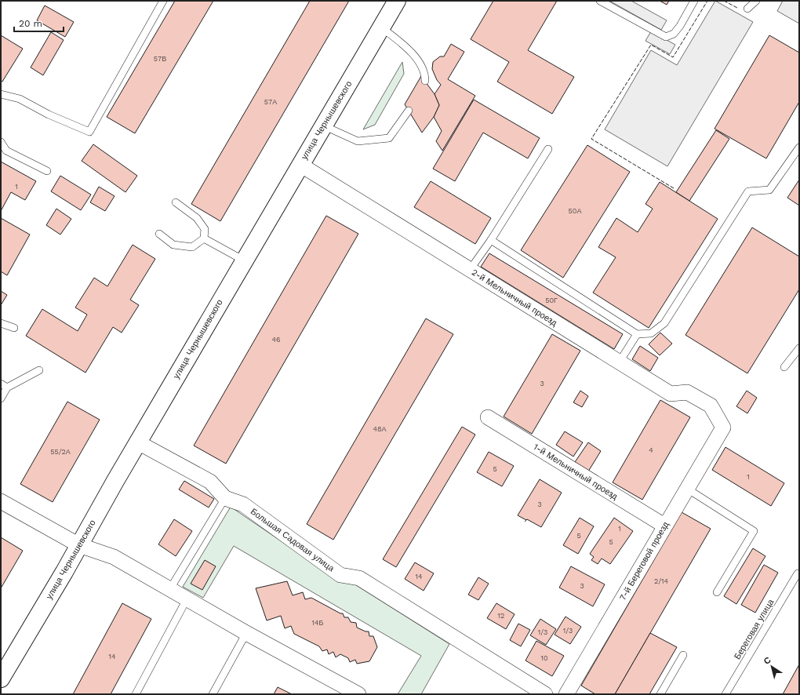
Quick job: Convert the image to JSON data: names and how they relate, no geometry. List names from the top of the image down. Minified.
{"streets":{"main road":["улица Чернышевского"],"street":["2-й Мельничный проезд","1-й Мельничный проезд","Большая Садовая улица","7-й Береговой проезд"],"lane":["Береговая улица"]},"crossings":[["улица Чернышевского","2-й Мельничный проезд"],["улица Чернышевского","Большая Садовая улица"],["2-й Мельничный проезд","7-й Береговой проезд"],["1-й Мельничный проезд","7-й Береговой проезд"]],"house_numbers":["57В","57А","1","50А","50Г","46","3","48А","4","55/2А","5","1","3","1","5","5","14","2/14","3","12","14Б","1/3","1/3","14","10"],"scale_bar":"20 m","north":"top left"}
